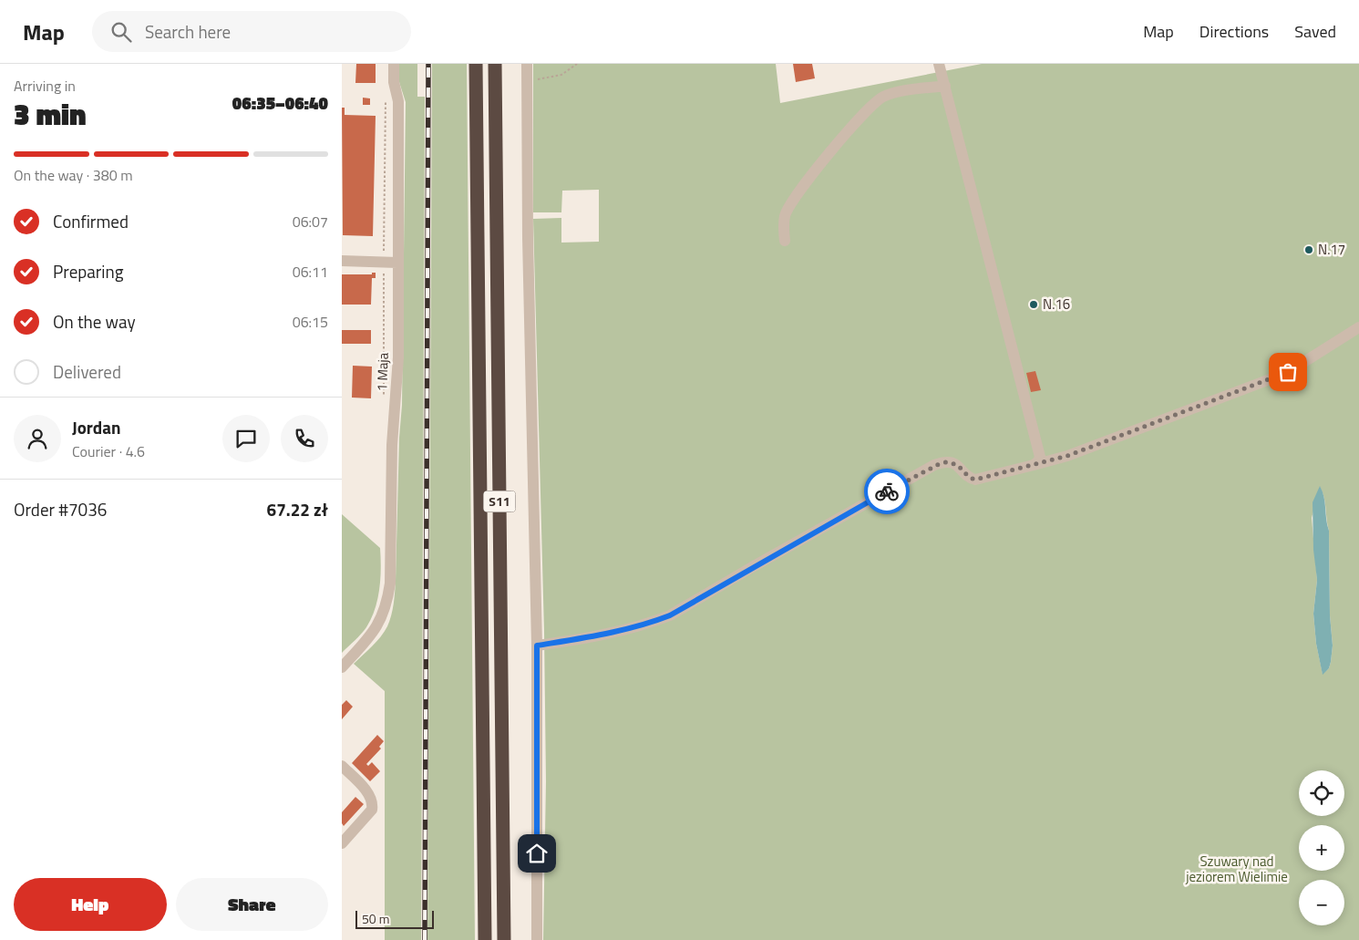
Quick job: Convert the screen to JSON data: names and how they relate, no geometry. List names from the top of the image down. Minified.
{"streets":{"highway":["S11"],"street":["1 Maja"]},"parks":["Szuwary nad jeziorem Wielimie"],"places":["N.17","N.16"],"scale_bar":"50 m","page":{"header":"Map","search":"Search here","nav":["Map","Directions","Saved"],"heading":["3 min","Arriving in","06:35–06:40"],"panel":["Jordan","Courier · 4.6","Order #7036","67.22 zł"],"bar":"On the way · 380 m","list":[["Confirmed","06:07"],["Preparing","06:11"],["On the way","06:15"],"Delivered"],"map_buttons":["+","−"],"buttons":["Help","Share"],"scale":"50 m"}}
